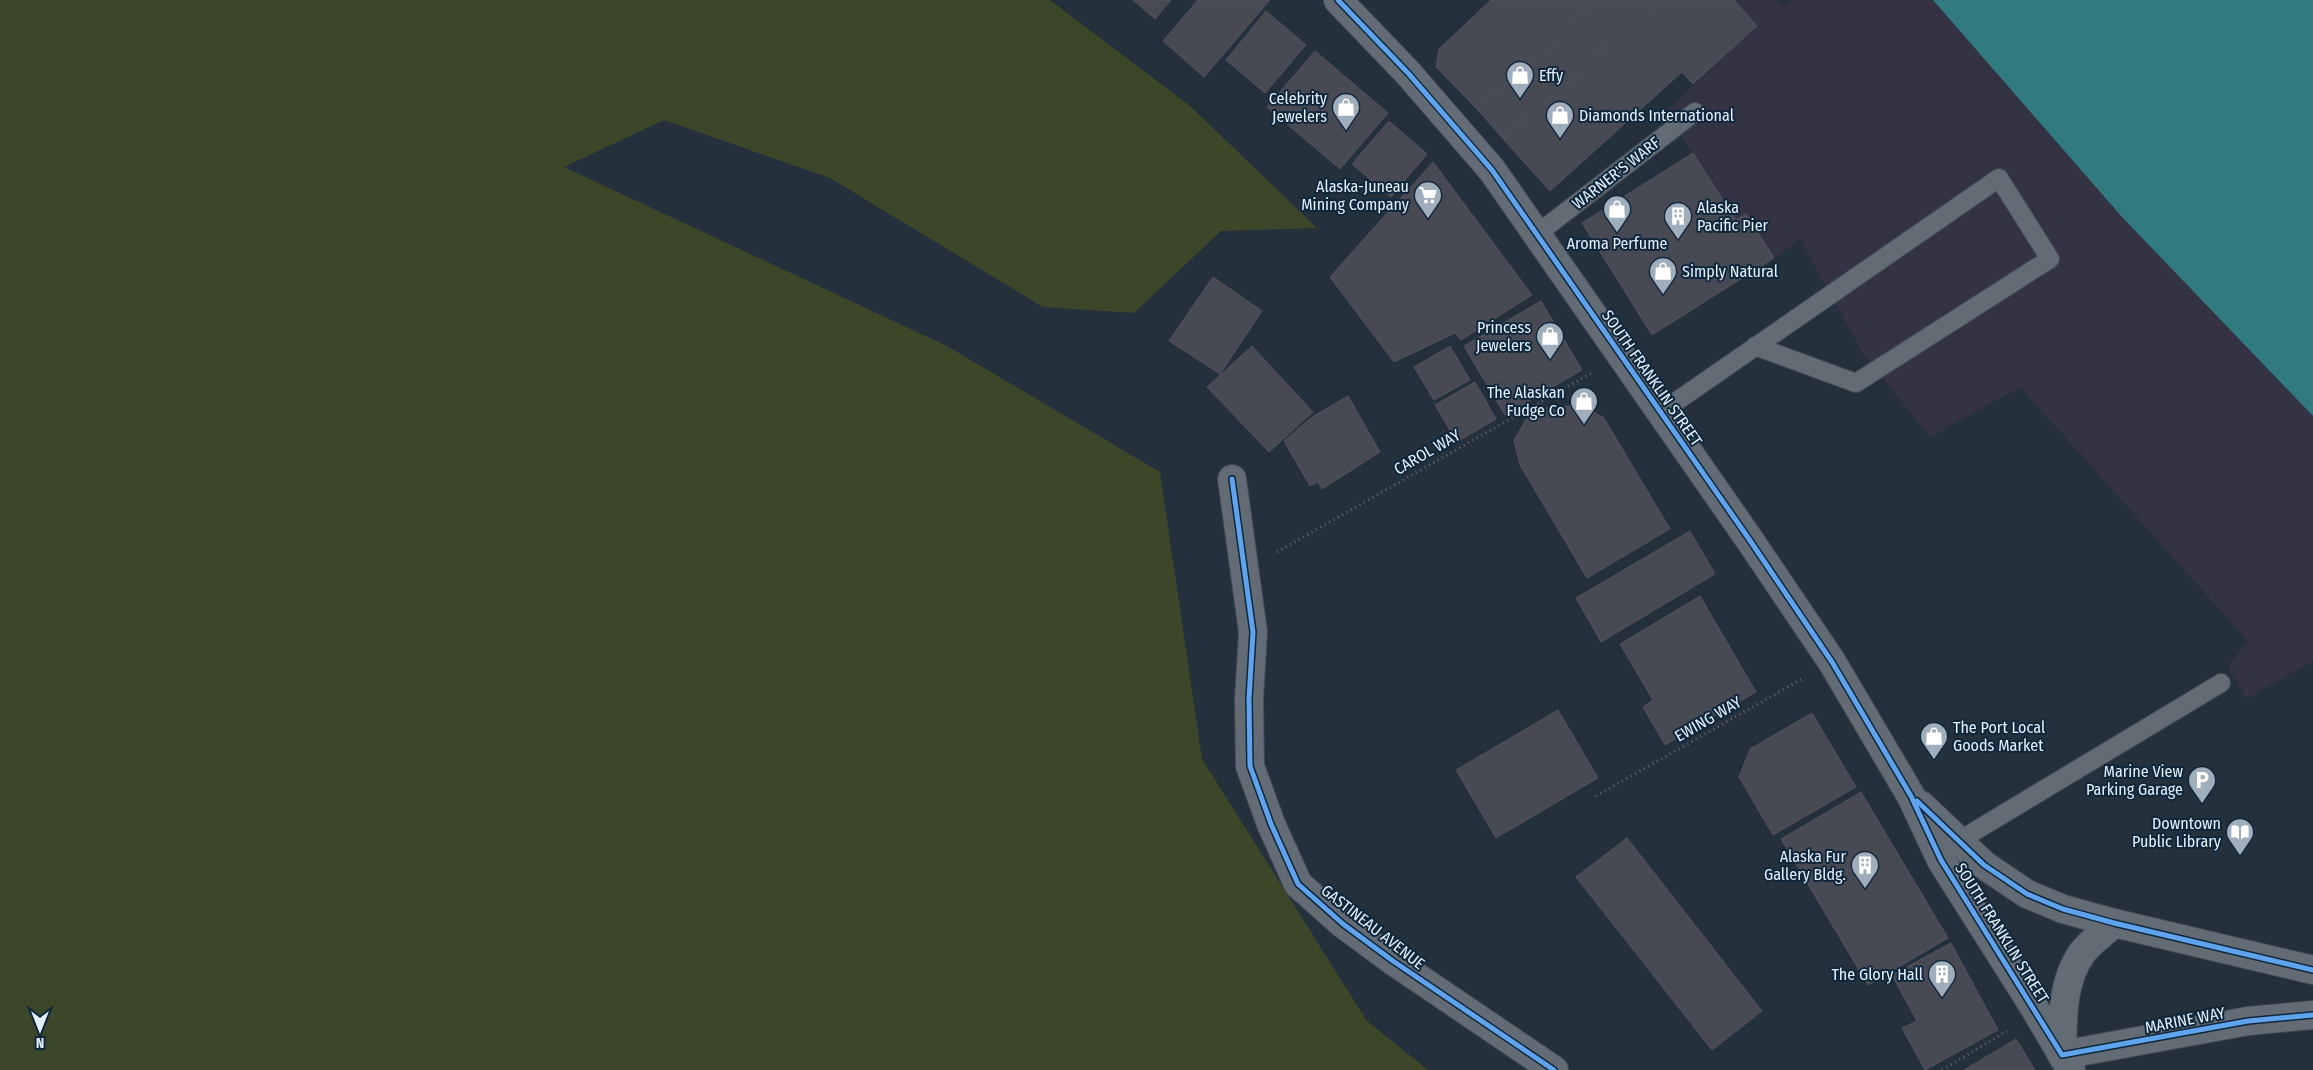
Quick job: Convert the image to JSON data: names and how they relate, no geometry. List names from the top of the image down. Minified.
{"streets":{"main road":["SOUTH FRANKLIN STREET","GASTINEAU AVENUE","MARINE WAY"],"lane":["WARNER'S WARF"],"path":["CAROL WAY","EWING WAY"]},"crossings":[["WARNER'S WARF","SOUTH FRANKLIN STREET"],["SOUTH FRANKLIN STREET","CAROL WAY"],["SOUTH FRANKLIN STREET","EWING WAY"],["SOUTH FRANKLIN STREET","MARINE WAY"],["CAROL WAY","GASTINEAU AVENUE"]],"places":{"shop":["Effy","Celebrity Jewelers","Diamonds International","Aroma Perfume","Simply Natural","Princess Jewelers","The Alaskan Fudge Co","The Port Local Goods Market"],"supermarket":["Alaska-Juneau Mining Company"],"building":["Alaska Pacific Pier","Alaska Fur Gallery Bldg.","The Glory Hall"],"parking":["Marine View Parking Garage"],"library":["Downtown Public Library"]},"north":"bottom"}
